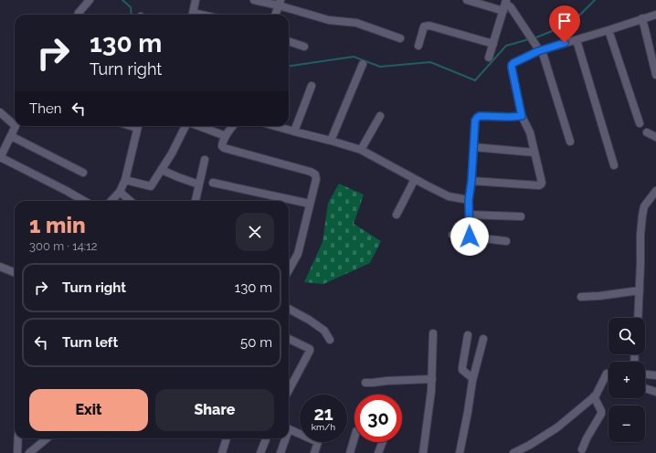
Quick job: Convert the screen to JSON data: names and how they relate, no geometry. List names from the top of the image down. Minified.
{"page":{"turn":["130 m","Turn right"],"then":"Then","heading":["1 min","300 m · 14:12"],"list":[{"name":"Turn right","value":"130 m"},{"name":"Turn left","value":"50 m"}],"map_buttons":["+","−"],"buttons":["Exit","Share"],"speed":"21 km/h","limit":"30"}}
